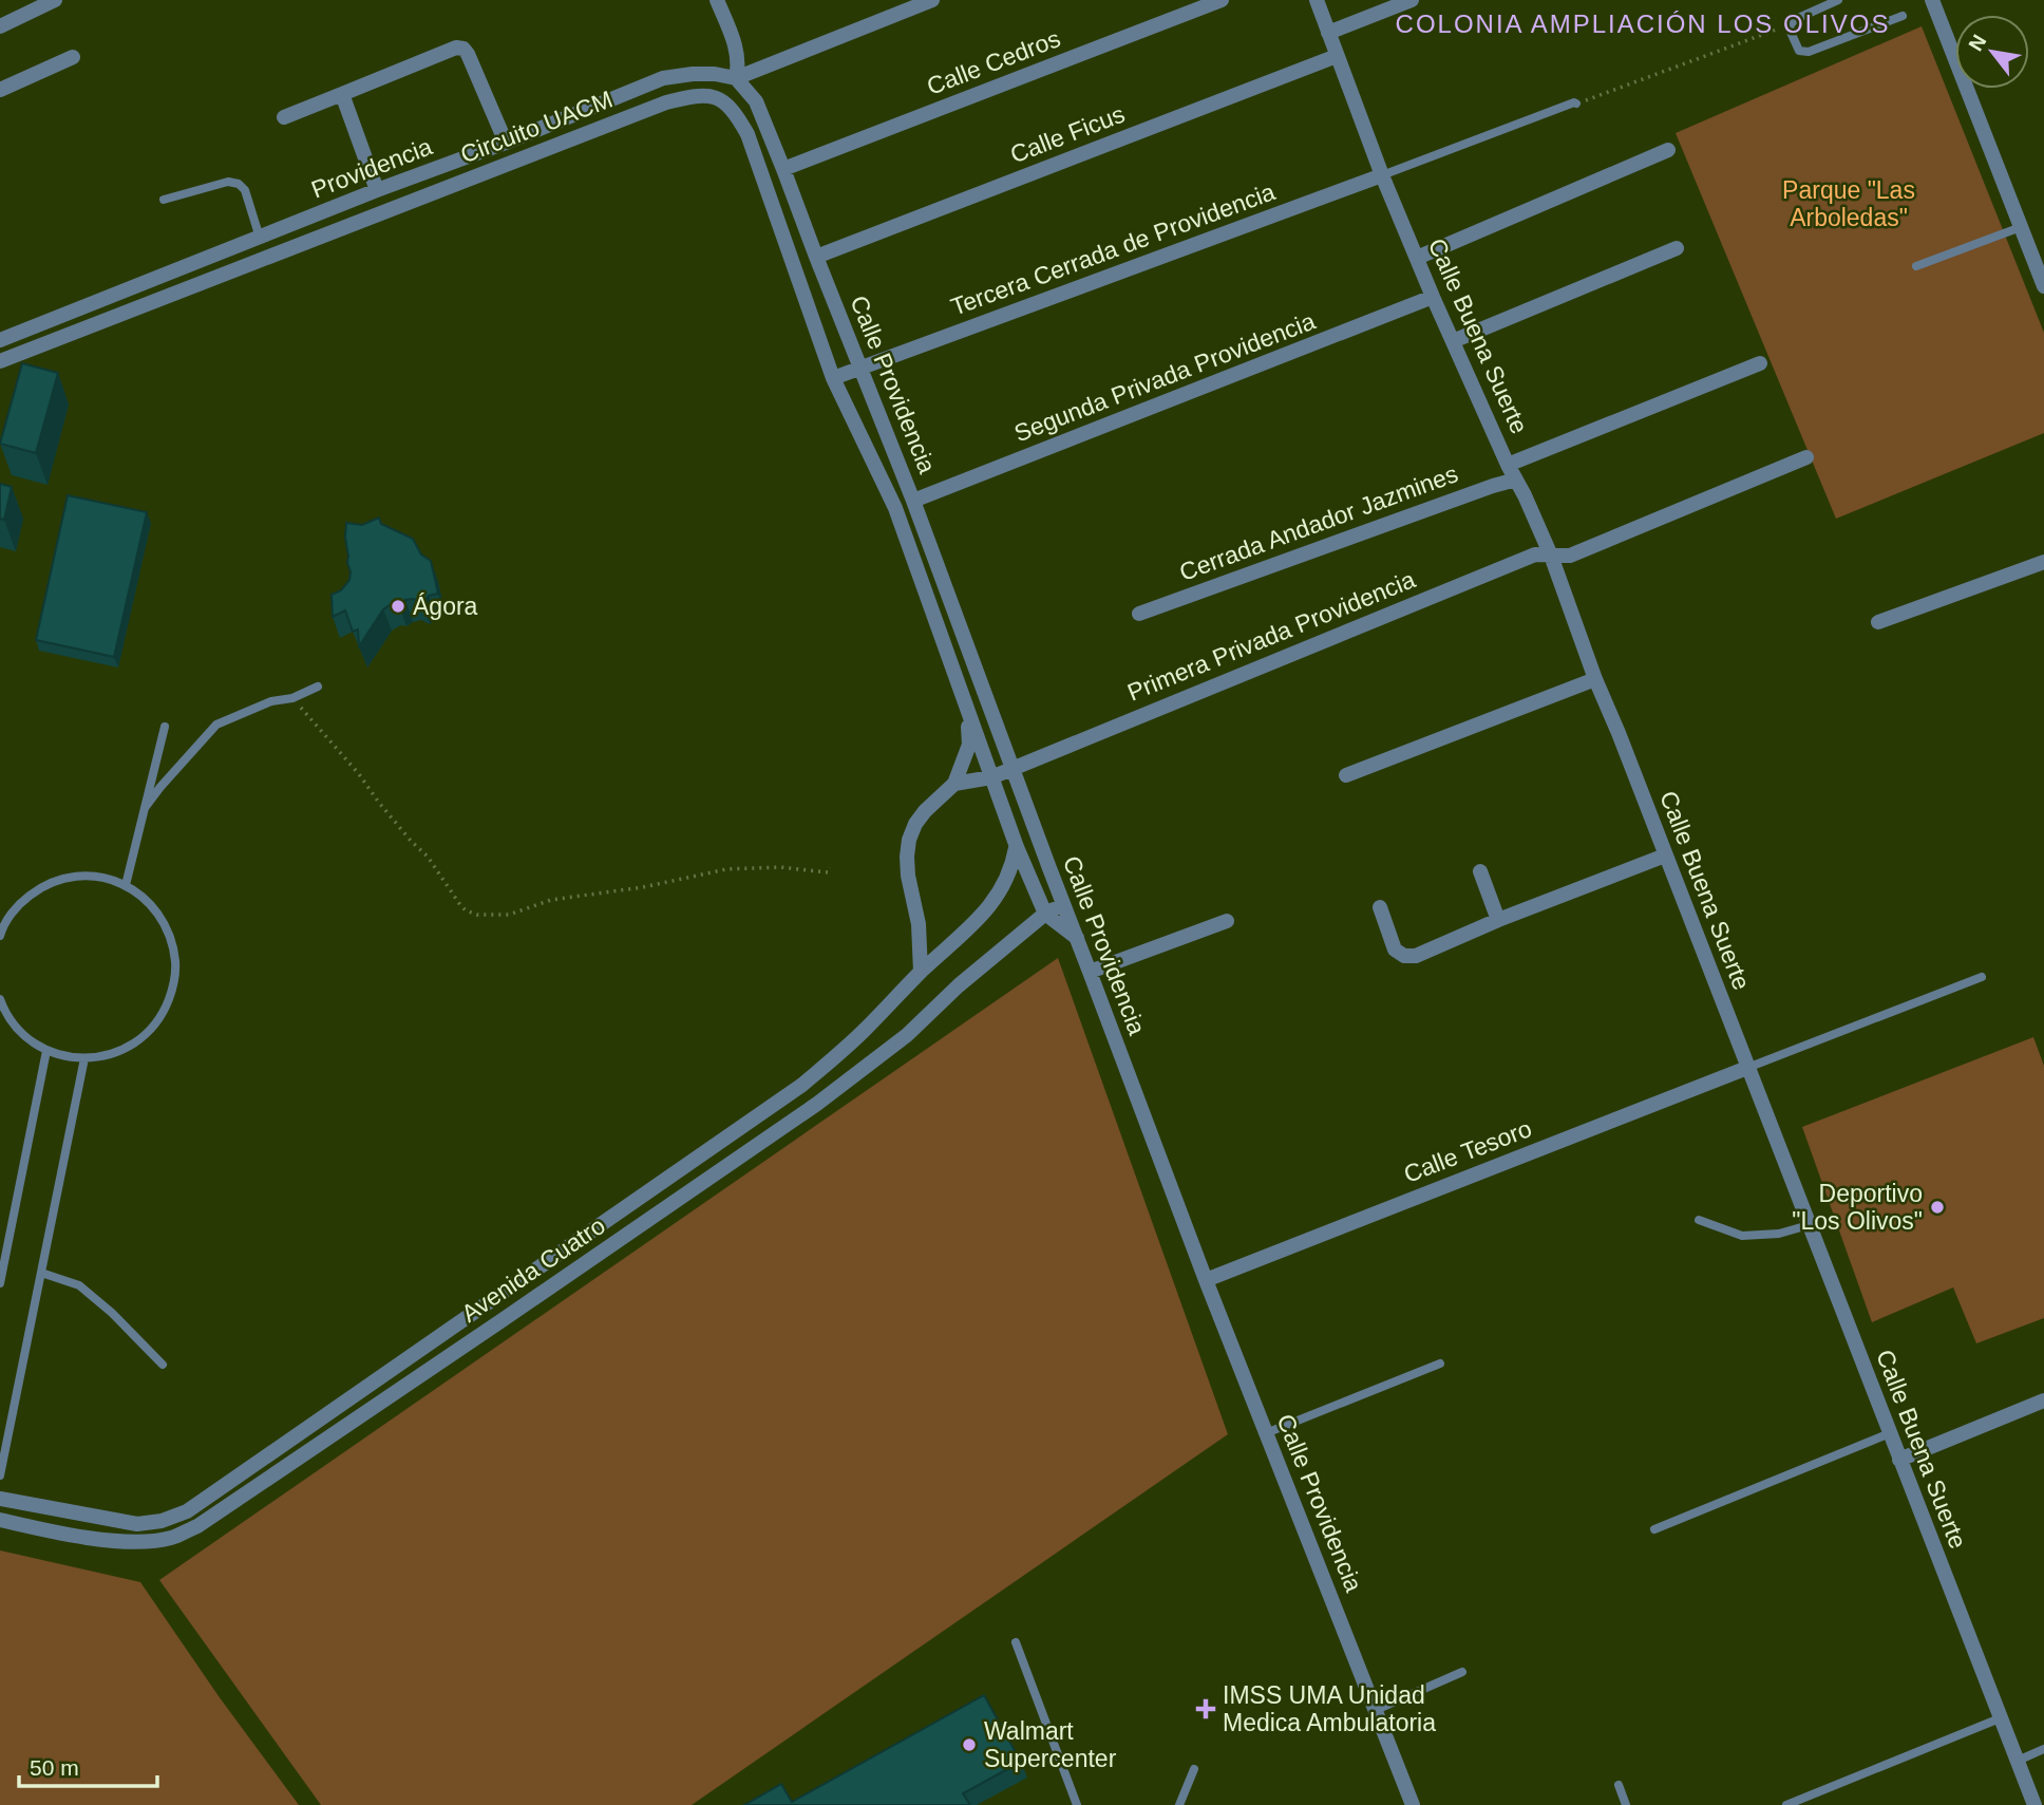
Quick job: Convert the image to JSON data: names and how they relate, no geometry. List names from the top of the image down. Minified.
{"streets":{"street":["Calle Cedros","Circuito UACM","Calle Ficus","Providencia","Tercera Cerrada de Providencia","Calle Buena Suerte","Segunda Privada Providencia","Calle Providencia","Cerrada Andador Jazmines","Primera Privada Providencia","Calle Tesoro","Avenida Cuatro"]},"crossings":[["Calle Cedros","Calle Providencia"],["Circuito UACM","Calle Providencia"],["Calle Ficus","Calle Buena Suerte"],["Calle Ficus","Calle Providencia"],["Providencia","Calle Providencia"],["Tercera Cerrada de Providencia","Calle Buena Suerte"],["Tercera Cerrada de Providencia","Calle Providencia"],["Calle Buena Suerte","Segunda Privada Providencia"],["Calle Buena Suerte","Cerrada Andador Jazmines"],["Calle Buena Suerte","Primera Privada Providencia"],["Calle Buena Suerte","Calle Tesoro"],["Segunda Privada Providencia","Calle Providencia"],["Calle Providencia","Primera Privada Providencia"],["Calle Providencia","Calle Tesoro"],["Calle Providencia","Avenida Cuatro"]],"districts":["COLONIA AMPLIACIÓN LOS OLIVOS"],"parks":["Parque \"Las Arboledas\""],"places":{"other":["Ágora","Deportivo \"Los Olivos\"","Walmart Supercenter"],"health":["IMSS UMA Unidad Medica Ambulatoria"]},"scale_bar":"50 m","north":"top left"}
